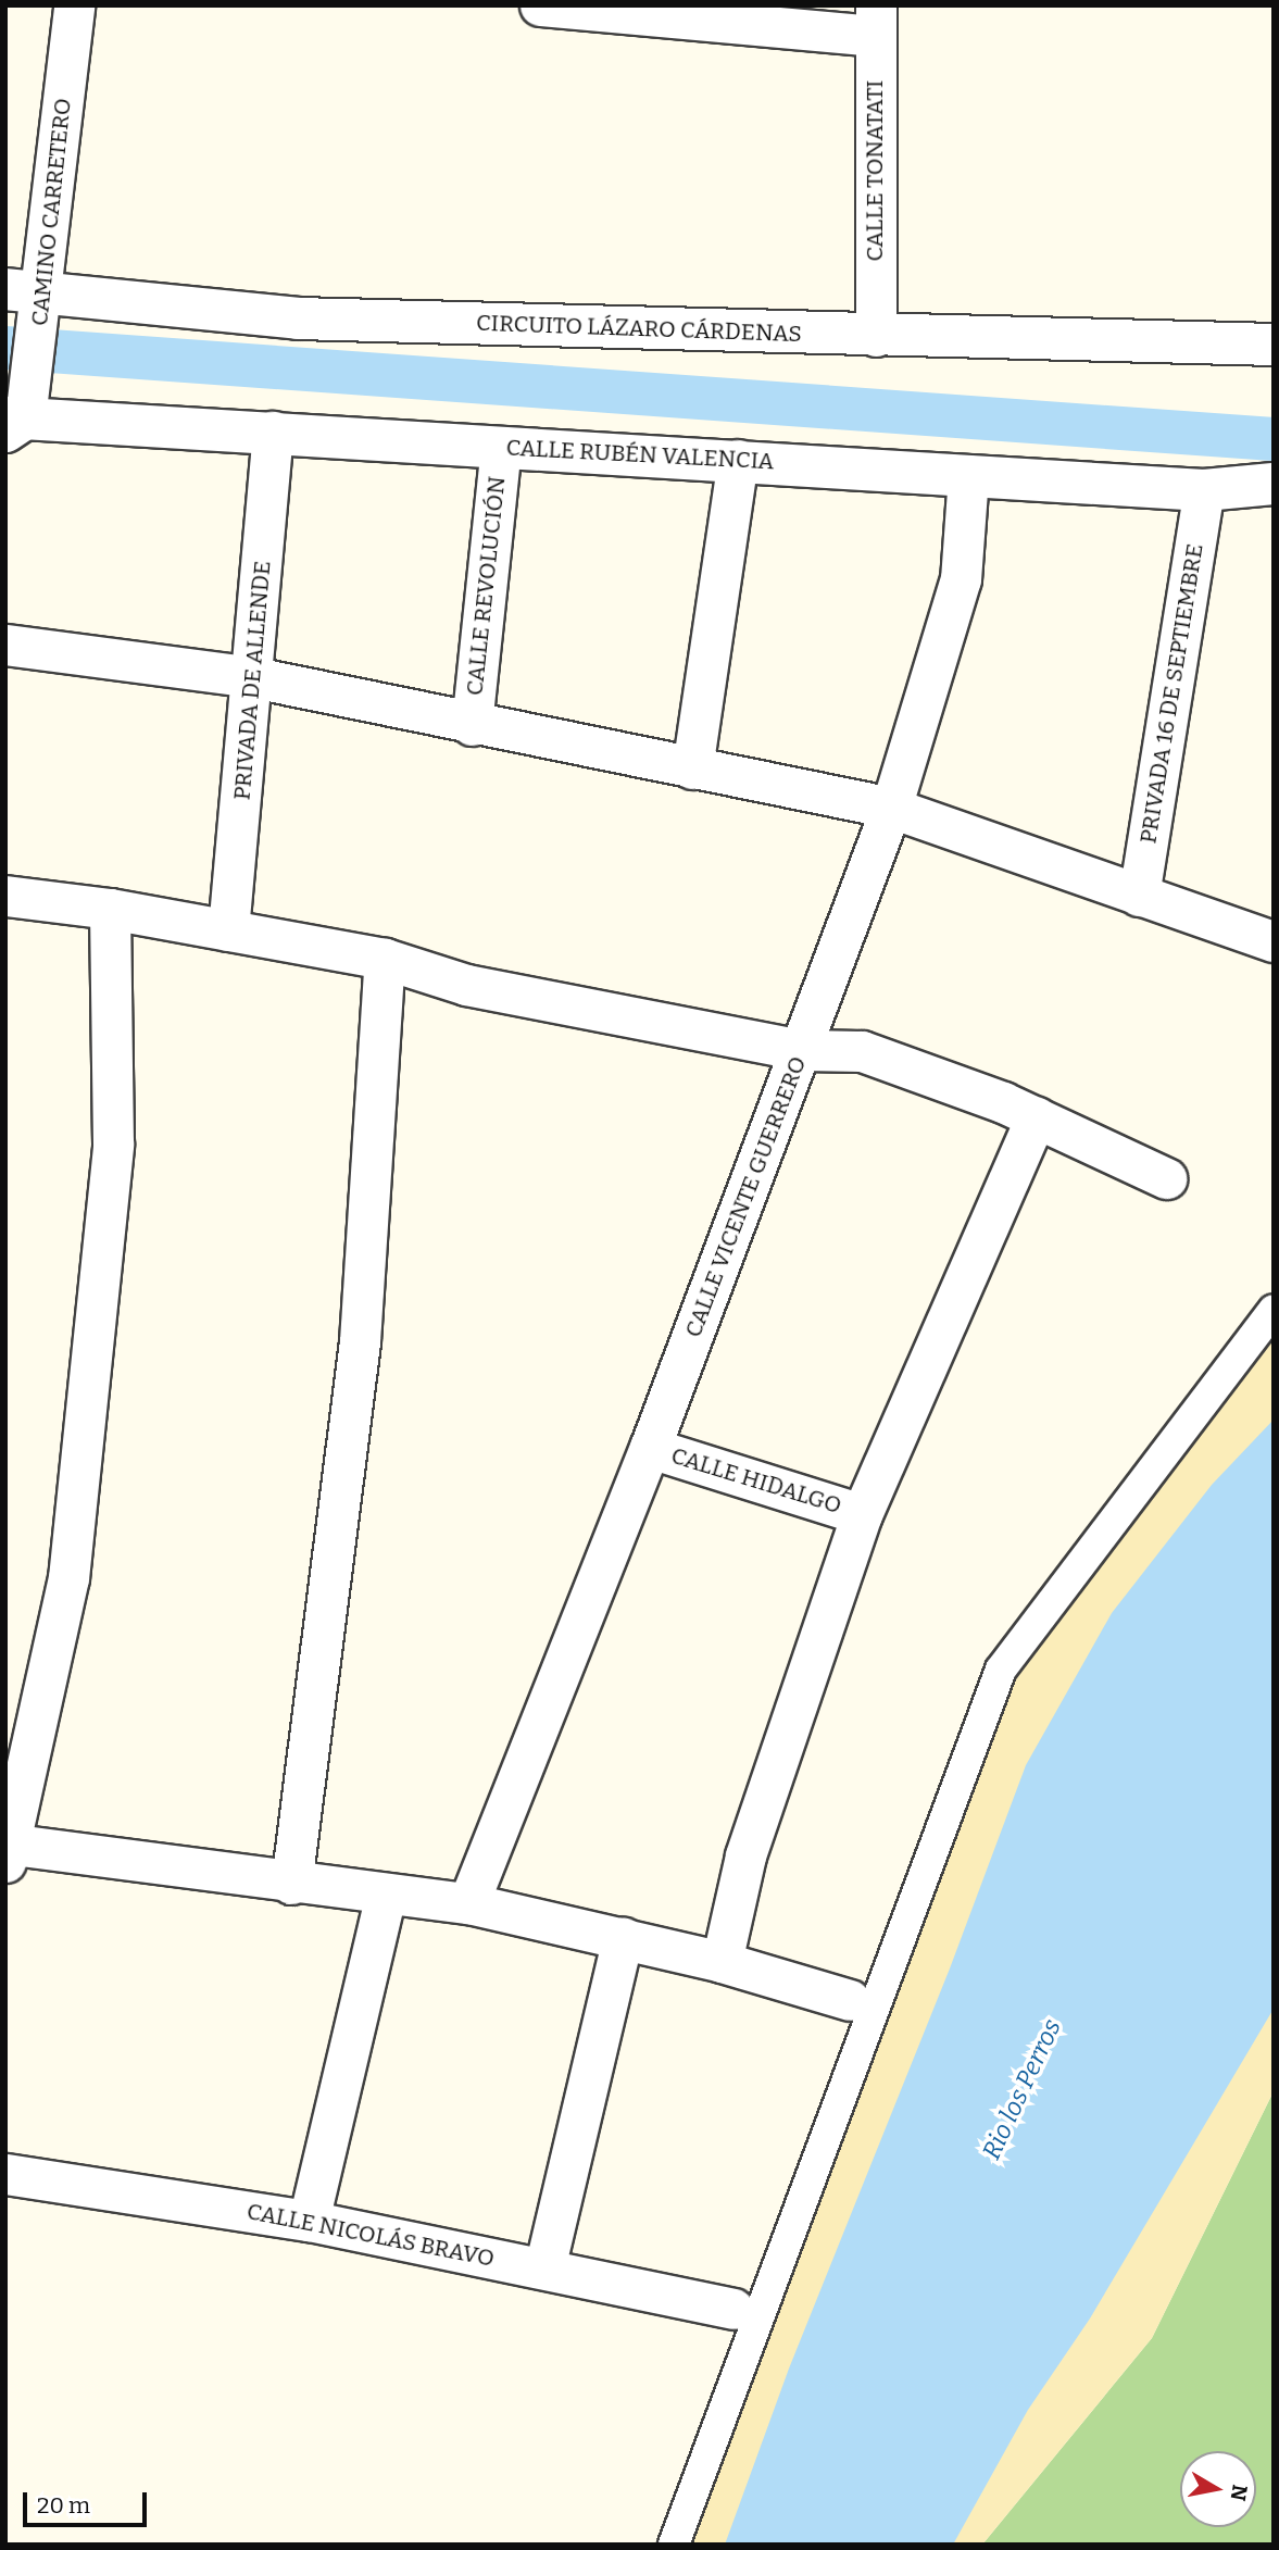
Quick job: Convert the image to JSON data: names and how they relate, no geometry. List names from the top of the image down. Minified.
{"streets":{"street":["CALLE TONATATI","CAMINO CARRETERO","CIRCUITO LÁZARO CÁRDENAS","CALLE RUBÉN VALENCIA","CALLE REVOLUCIÓN","PRIVADA DE ALLENDE","PRIVADA 16 DE SEPTIEMBRE","CALLE VICENTE GUERRERO","CALLE HIDALGO","CALLE NICOLÁS BRAVO"]},"crossings":[["CALLE TONATATI","CIRCUITO LÁZARO CÁRDENAS"],["CAMINO CARRETERO","CIRCUITO LÁZARO CÁRDENAS"],["CAMINO CARRETERO","CALLE RUBÉN VALENCIA"],["CALLE RUBÉN VALENCIA","CALLE REVOLUCIÓN"],["CALLE RUBÉN VALENCIA","PRIVADA DE ALLENDE"],["CALLE RUBÉN VALENCIA","PRIVADA 16 DE SEPTIEMBRE"],["CALLE RUBÉN VALENCIA","CALLE VICENTE GUERRERO"],["CALLE VICENTE GUERRERO","CALLE HIDALGO"]],"water":["Rio los Perros"],"scale_bar":"20 m","north":"right"}
